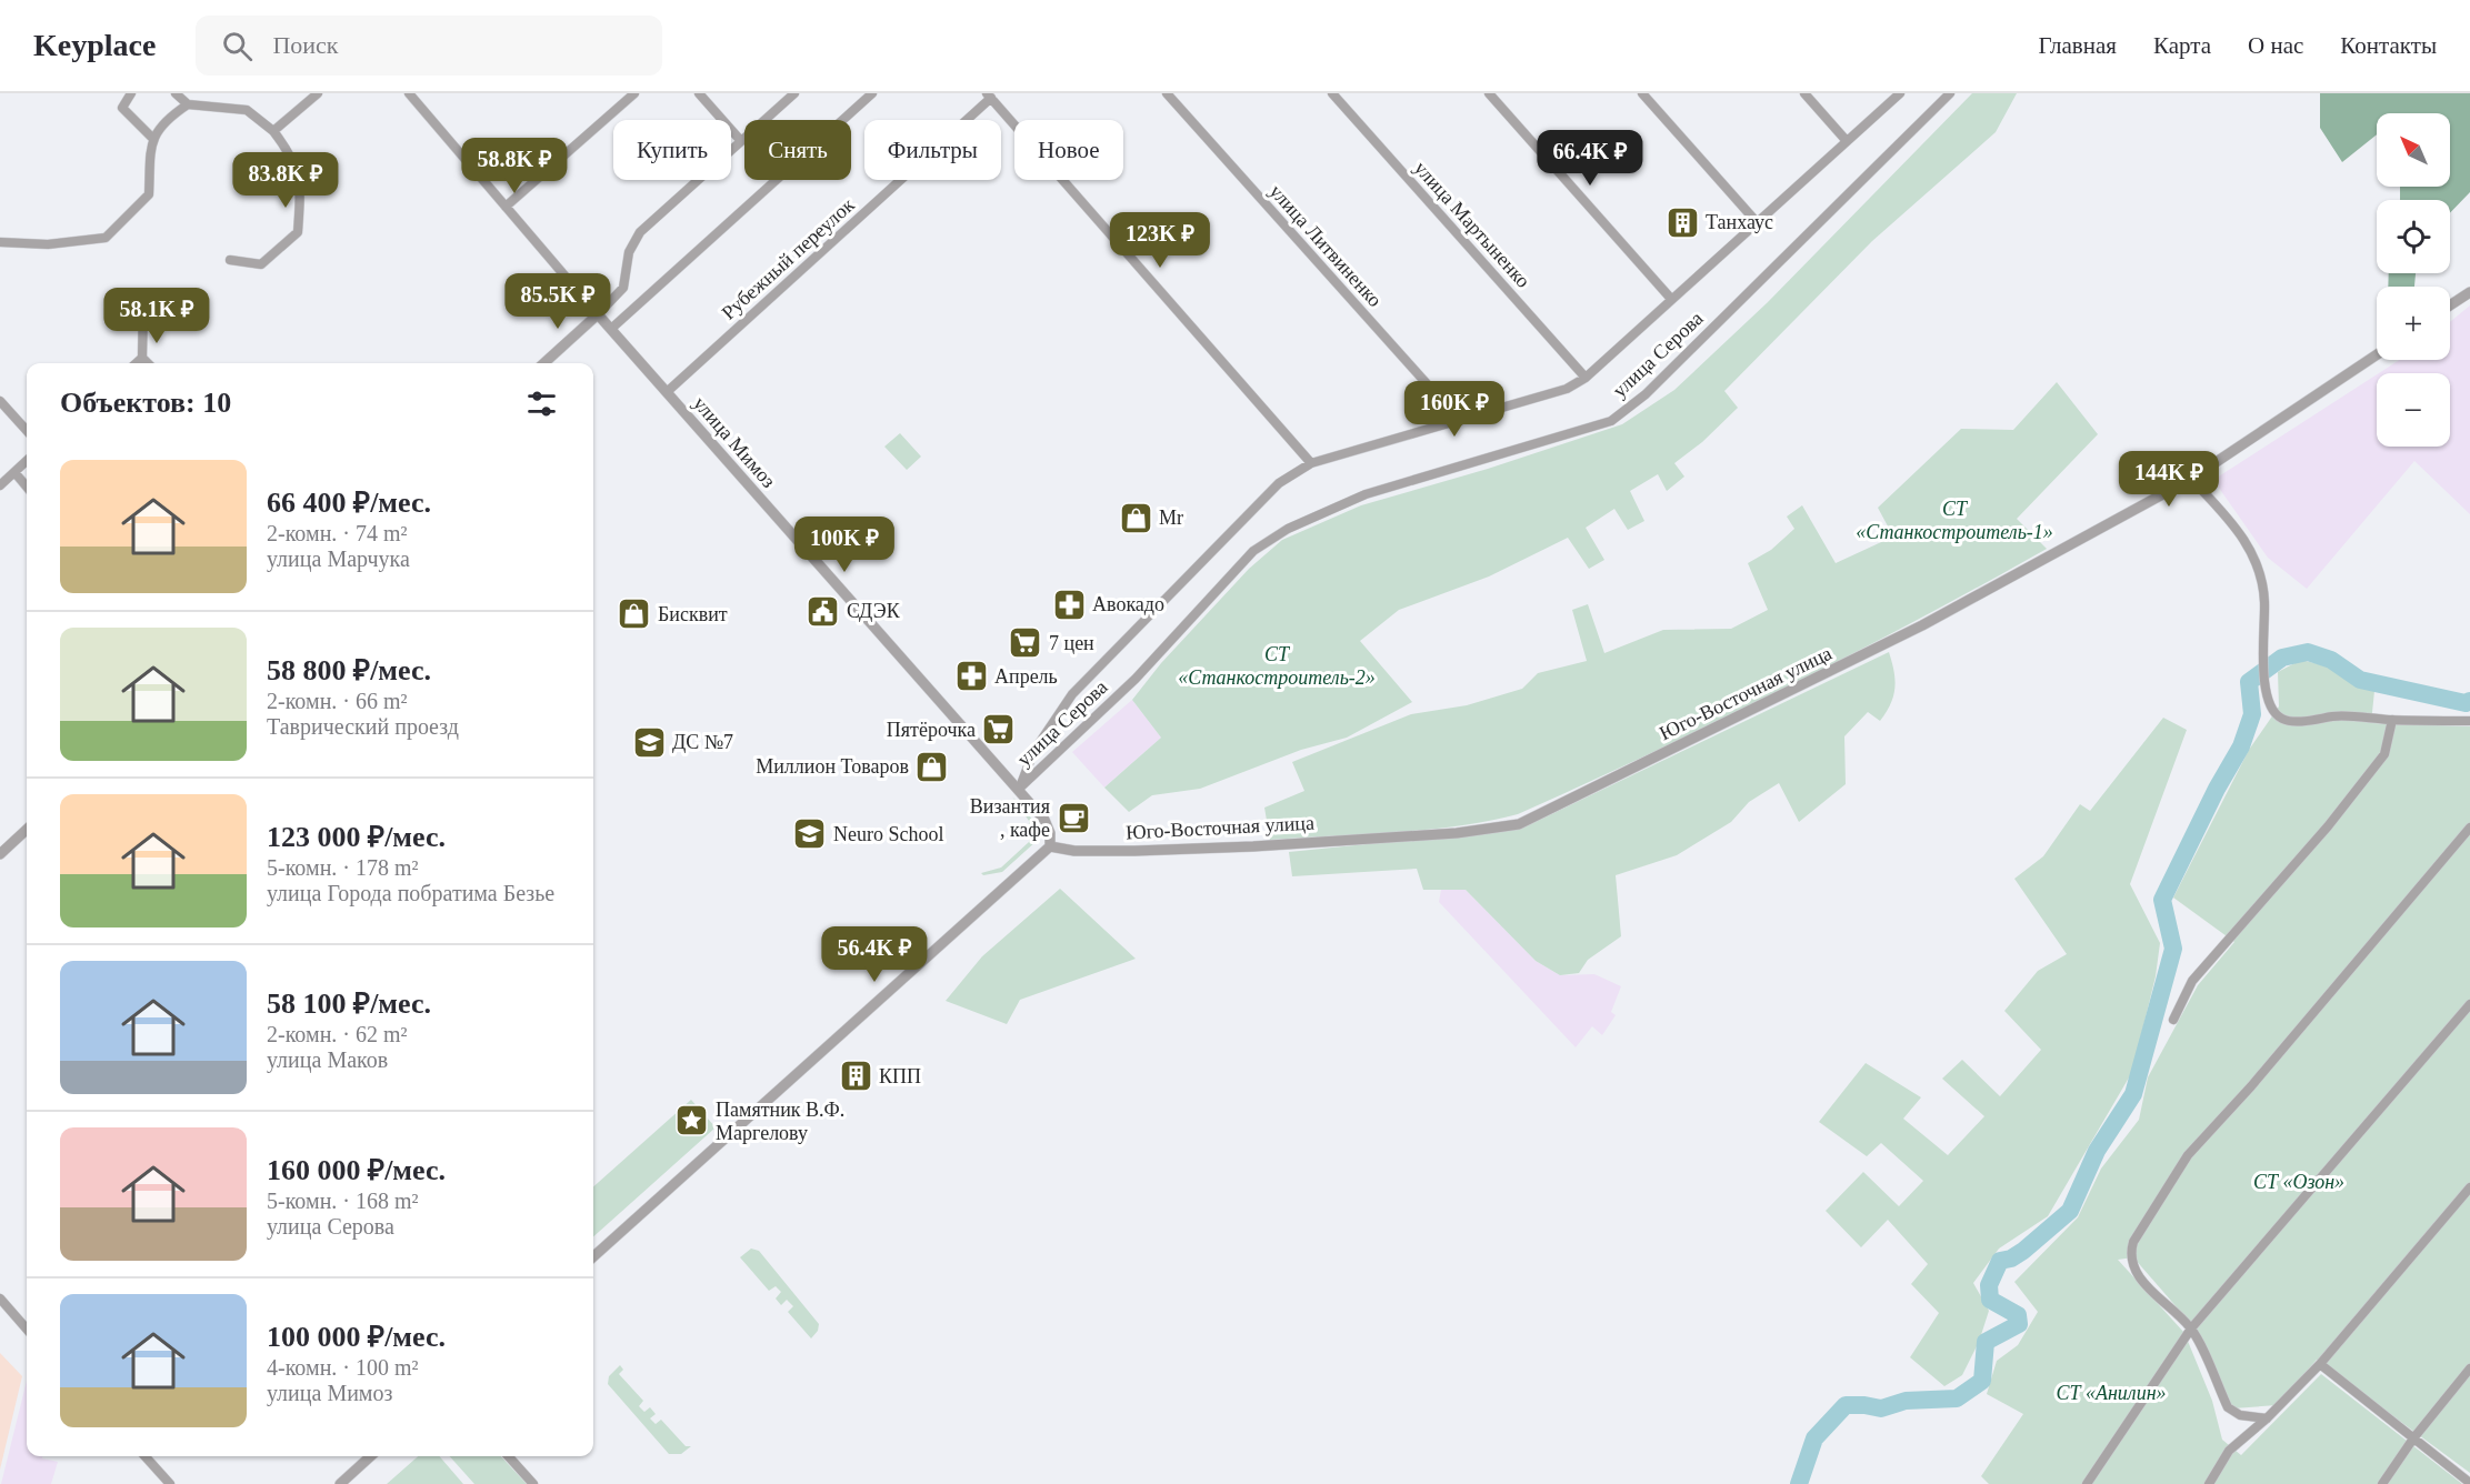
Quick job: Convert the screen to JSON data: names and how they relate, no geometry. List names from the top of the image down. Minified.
{"streets":{"street":["улица Мартыненко","улица Литвиненко","Рубежный переулок","улица Серова","улица Мимоз","Юго-Восточная улица"]},"crossings":[["улица Мартыненко","улица Серова"],["улица Литвиненко","улица Серова"],["Рубежный переулок","улица Мимоз"],["улица Серова","улица Мимоз"],["улица Мимоз","Юго-Восточная улица"]],"parks":["СТ «Станкостроитель-1»","СТ «Станкостроитель-2»","СТ «Озон»","СТ «Анилин»"],"places":{"building":["Танхаус","КПП"],"shop":["Mr","Бисквит","Миллион Товаров"],"pharmacy":["Авокадо","Апрель"],"public building":["СДЭК"],"supermarket":["7 цен","Пятёрочка"],"school or university":["ДС №7","Neuro School"],"cafe":["Византия , кафе"],"place":["Памятник В.Ф. Маргелову"]},"north":"top left","page":{"header":"Keyplace","search":"Поиск","nav":["Главная","Карта","О нас","Контакты"],"map_buttons":["+","−"],"chip":["Купить","Снять","Фильтры","Новое"],"price":["66.4K ₽","58.8K ₽","83.8K ₽","123K ₽","85.5K ₽","58.1K ₽","160K ₽","144K ₽","100K ₽","56.4K ₽"],"heading":"Объектов: 10","list":[{"name":"66 400 ₽/мес.","note":"2-комн. · 74 m² · улица Марчука"},{"name":"58 800 ₽/мес.","note":"2-комн. · 66 m² · Таврический проезд"},{"name":"123 000 ₽/мес.","note":"5-комн. · 178 m² · улица Города побратима Безье"},{"name":"58 100 ₽/мес.","note":"2-комн. · 62 m² · улица Маков"},{"name":"160 000 ₽/мес.","note":"5-комн. · 168 m² · улица Серова"},{"name":"100 000 ₽/мес.","note":"4-комн. · 100 m² · улица Мимоз"}]}}
